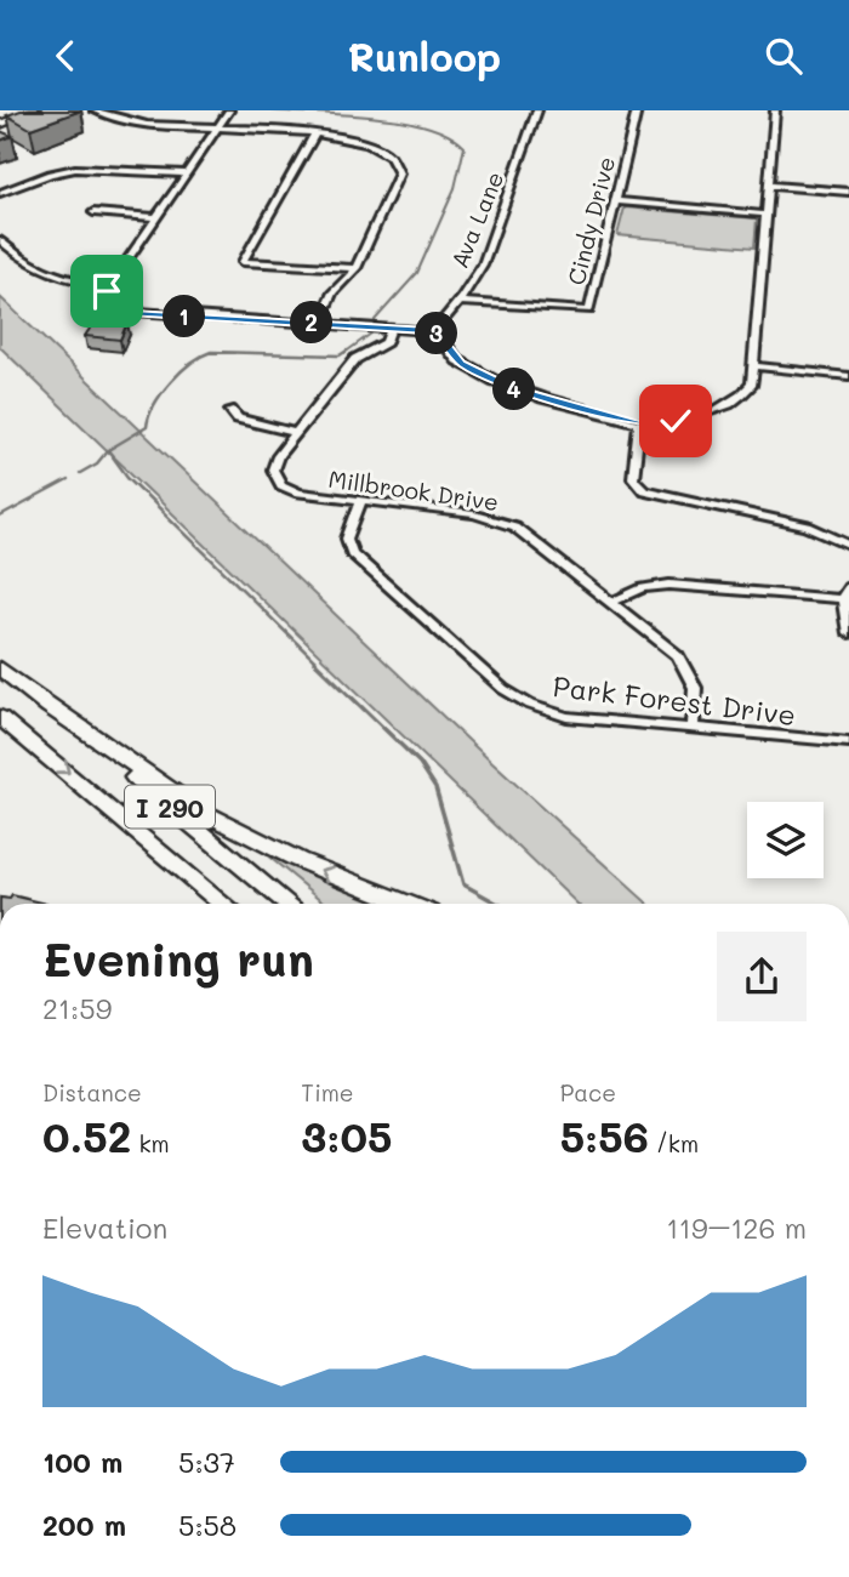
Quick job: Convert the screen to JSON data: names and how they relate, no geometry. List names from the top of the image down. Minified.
{"streets":{"highway":["I 290"],"street":["Ava Lane","Cindy Drive","Millbrook Drive","Park Forest Drive"]},"crossings":[["Ava Lane","Cindy Drive"],["Millbrook Drive","Park Forest Drive"]],"page":{"header":"Runloop","pins":["1","2","3","4"],"heading":["Evening run","21:59"],"stats":[["Distance","0.52 km"],["Time","3:05"],["Pace","5:56 /km"]],"chart":["Elevation","119–126 m"],"list":[{"name":"100 m","note":"5:37"},{"name":"200 m","note":"5:58"}]}}
